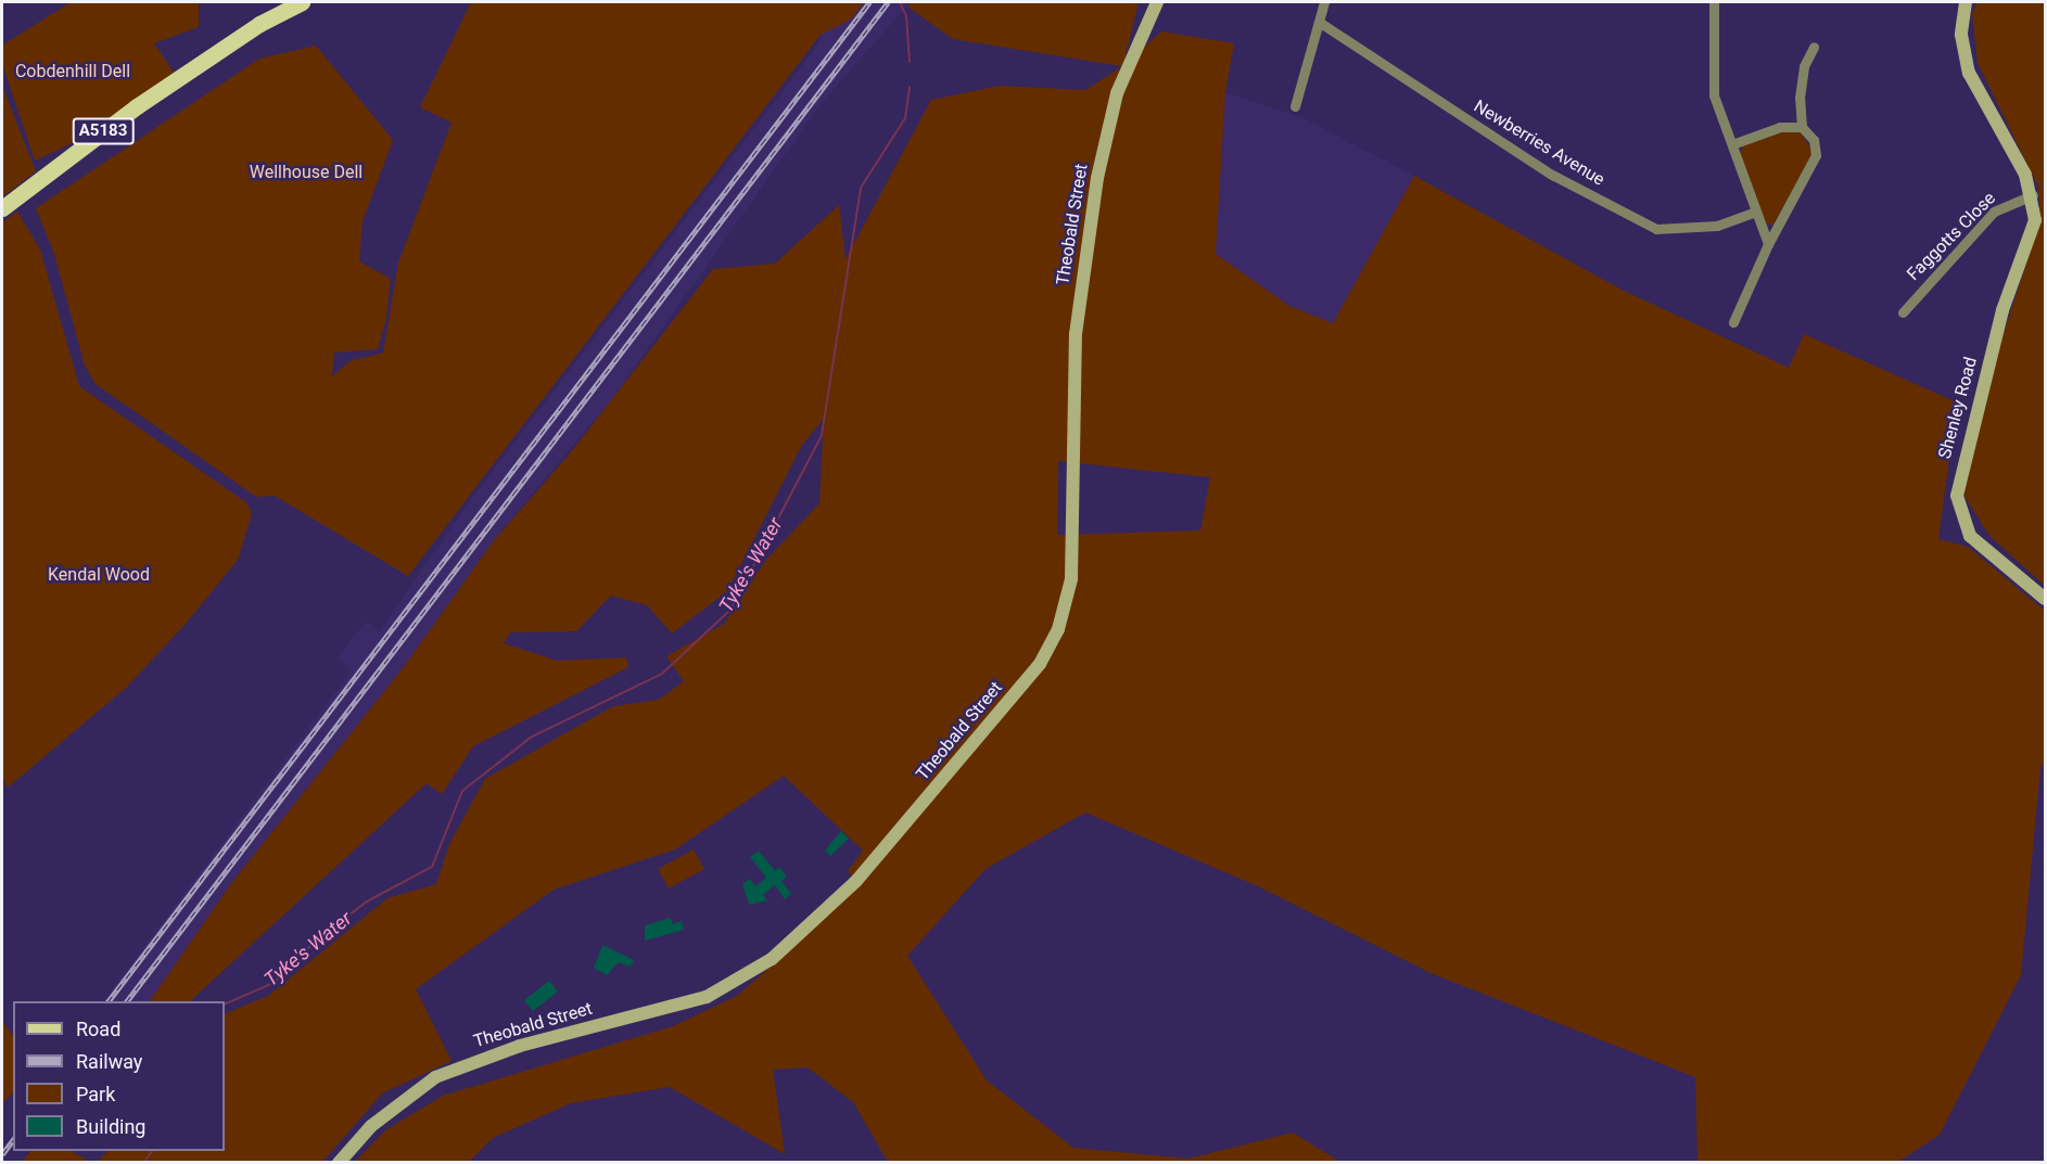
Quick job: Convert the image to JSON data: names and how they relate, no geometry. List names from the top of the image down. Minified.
{"streets":{"main road":["A5183"],"street":["Newberries Avenue","Theobald Street","Faggotts Close","Shenley Road"]},"crossings":[["Faggotts Close","Shenley Road"]],"water":["Tyke's Water"],"parks":["Cobdenhill Dell","Wellhouse Dell","Kendal Wood"],"legend":["Road","Railway","Park","Building"]}
